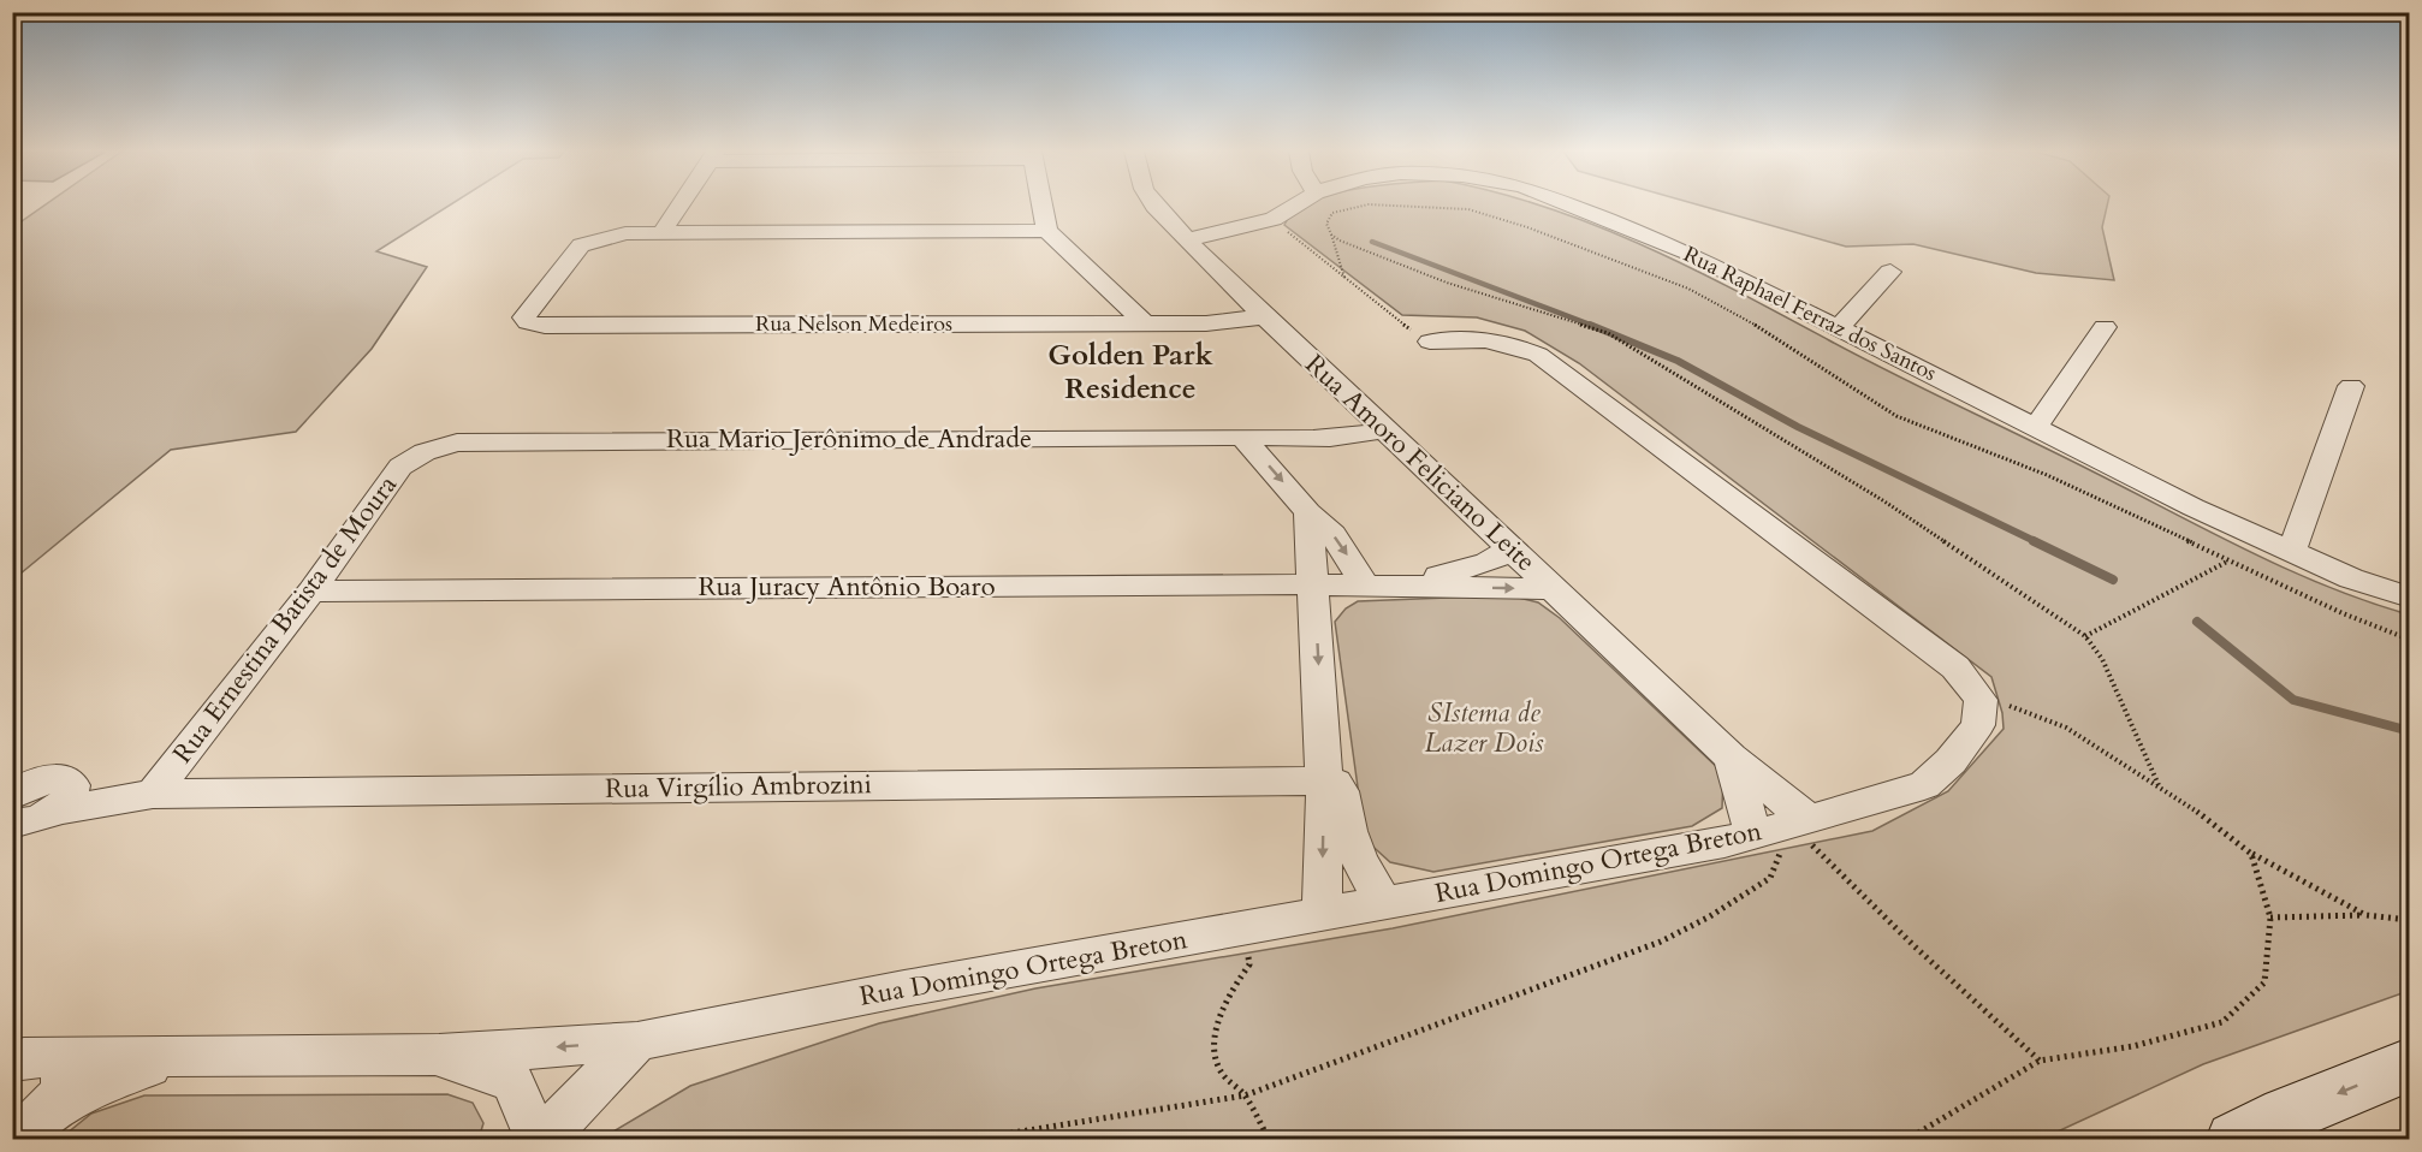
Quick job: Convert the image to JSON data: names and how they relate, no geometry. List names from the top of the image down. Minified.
{"streets":{"street":["Rua Raphael Ferraz dos Santos","Rua Nelson Medeiros","Rua Mario Jerônimo de Andrade","Rua Amoro Feliciano Leite","Rua Juracy Antônio Boaro","Rua Ernestina Batista de Moura","Rua Virgílio Ambrozini","Rua Domingo Ortega Breton"]},"crossings":[["Rua Raphael Ferraz dos Santos","Rua Amoro Feliciano Leite"],["Rua Nelson Medeiros","Rua Amoro Feliciano Leite"],["Rua Mario Jerônimo de Andrade","Rua Amoro Feliciano Leite"],["Rua Mario Jerônimo de Andrade","Rua Ernestina Batista de Moura"],["Rua Amoro Feliciano Leite","Rua Juracy Antônio Boaro"],["Rua Amoro Feliciano Leite","Rua Domingo Ortega Breton"],["Rua Juracy Antônio Boaro","Rua Ernestina Batista de Moura"],["Rua Ernestina Batista de Moura","Rua Virgílio Ambrozini"]],"districts":["Golden Park Residence"],"parks":["SIstema de Lazer Dois"]}
